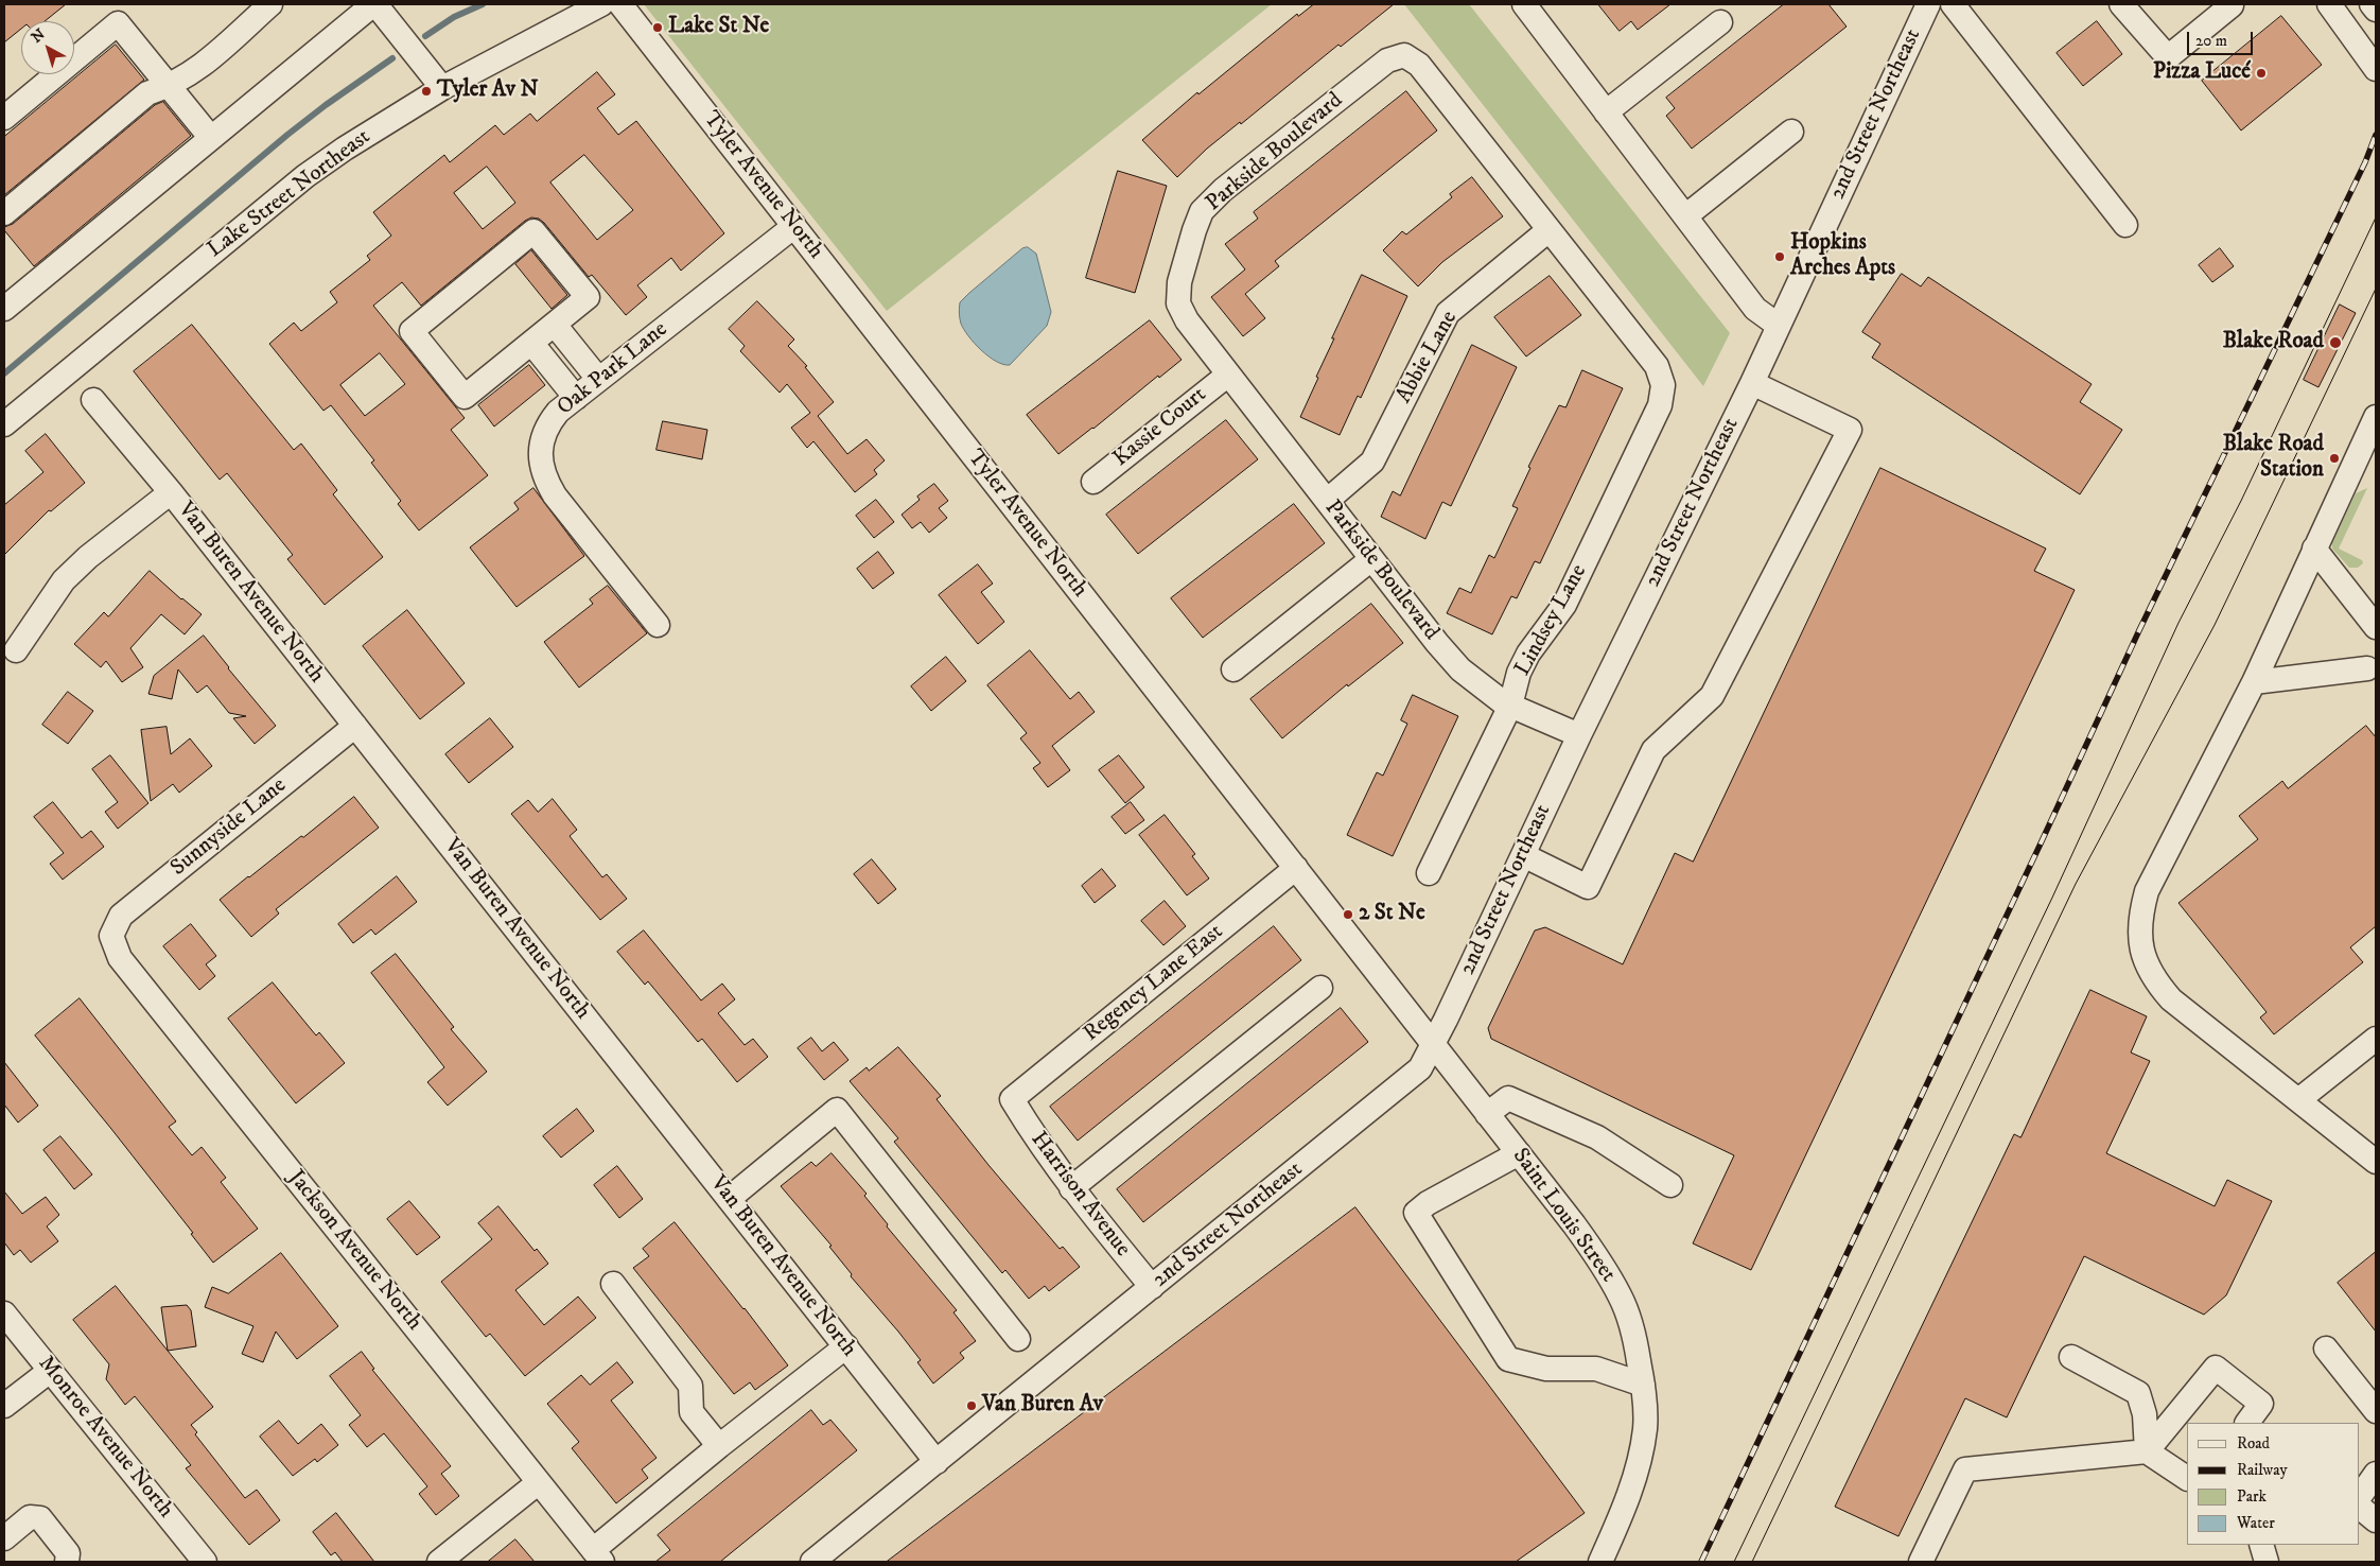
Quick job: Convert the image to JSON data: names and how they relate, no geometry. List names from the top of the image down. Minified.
{"streets":{"street":["2nd Street Northeast","Parkside Boulevard","Tyler Avenue North","Lake Street Northeast","Abbie Lane","Oak Park Lane","Kassie Court","Van Buren Avenue North","Lindsey Lane","Sunnyside Lane","Regency Lane East","Harrison Avenue","Saint Louis Street","Jackson Avenue North","Monroe Avenue North"]},"crossings":[["2nd Street Northeast","Parkside Boulevard"],["2nd Street Northeast","Tyler Avenue North"],["2nd Street Northeast","Van Buren Avenue North"],["2nd Street Northeast","Harrison Avenue"],["2nd Street Northeast","Saint Louis Street"],["Parkside Boulevard","Abbie Lane"],["Parkside Boulevard","Kassie Court"],["Parkside Boulevard","Lindsey Lane"],["Tyler Avenue North","Oak Park Lane"],["Tyler Avenue North","Regency Lane East"],["Tyler Avenue North","Saint Louis Street"],["Van Buren Avenue North","Sunnyside Lane"],["Sunnyside Lane","Jackson Avenue North"],["Regency Lane East","Harrison Avenue"]],"places":["Lake St Ne","Pizza Lucé","Tyler Av N","Hopkins Arches Apts","Blake Road","Blake Road Station","2 St Ne","Van Buren Av"],"legend":["Road","Railway","Park","Water"],"scale_bar":"20 m","north":"top left"}
